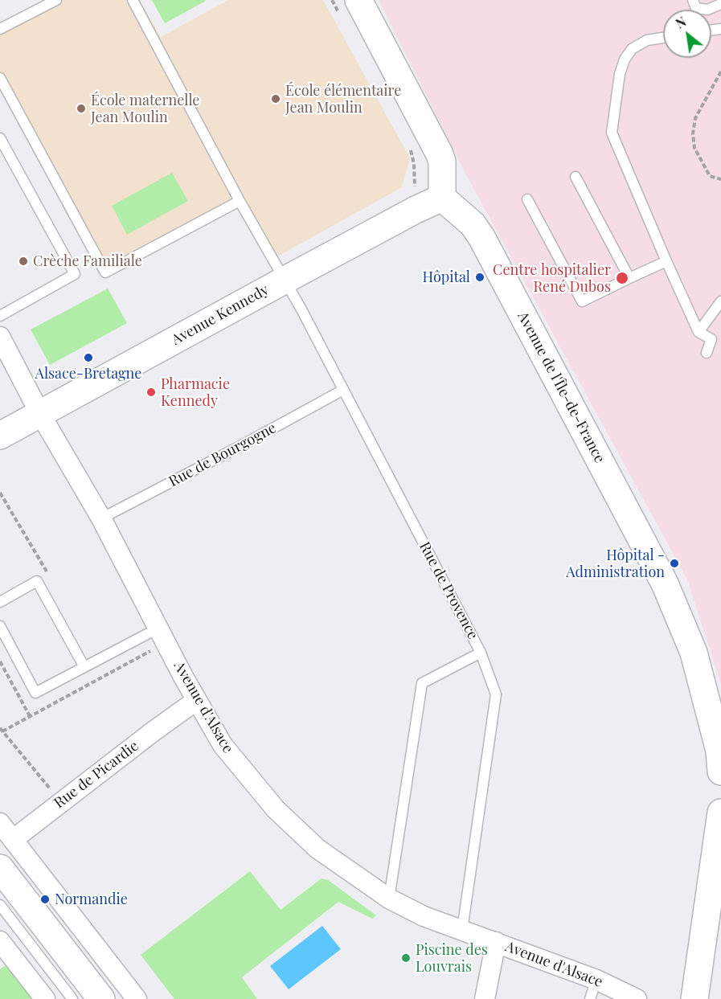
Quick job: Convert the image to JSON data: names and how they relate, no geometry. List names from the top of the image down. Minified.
{"streets":{"street":["Avenue Kennedy","Avenue de l'Île-de-France","Avenue d'Alsace","Rue de Picardie"],"lane":["Rue de Bourgogne","Rue de Provence"]},"crossings":[["Avenue Kennedy","Avenue de l'Île-de-France"],["Avenue Kennedy","Rue de Provence"],["Avenue Kennedy","Avenue d'Alsace"],["Rue de Bourgogne","Rue de Provence"],["Rue de Bourgogne","Avenue d'Alsace"],["Rue de Provence","Avenue d'Alsace"],["Avenue d'Alsace","Rue de Picardie"]],"places":["École élémentaire Jean Moulin","École maternelle Jean Moulin","Crèche Familiale","Hôpital","Centre hospitalier René Dubos","Alsace-Bretagne","Pharmacie Kennedy","Hôpital - Administration","Normandie","Piscine des Louvrais"],"north":"top left"}
